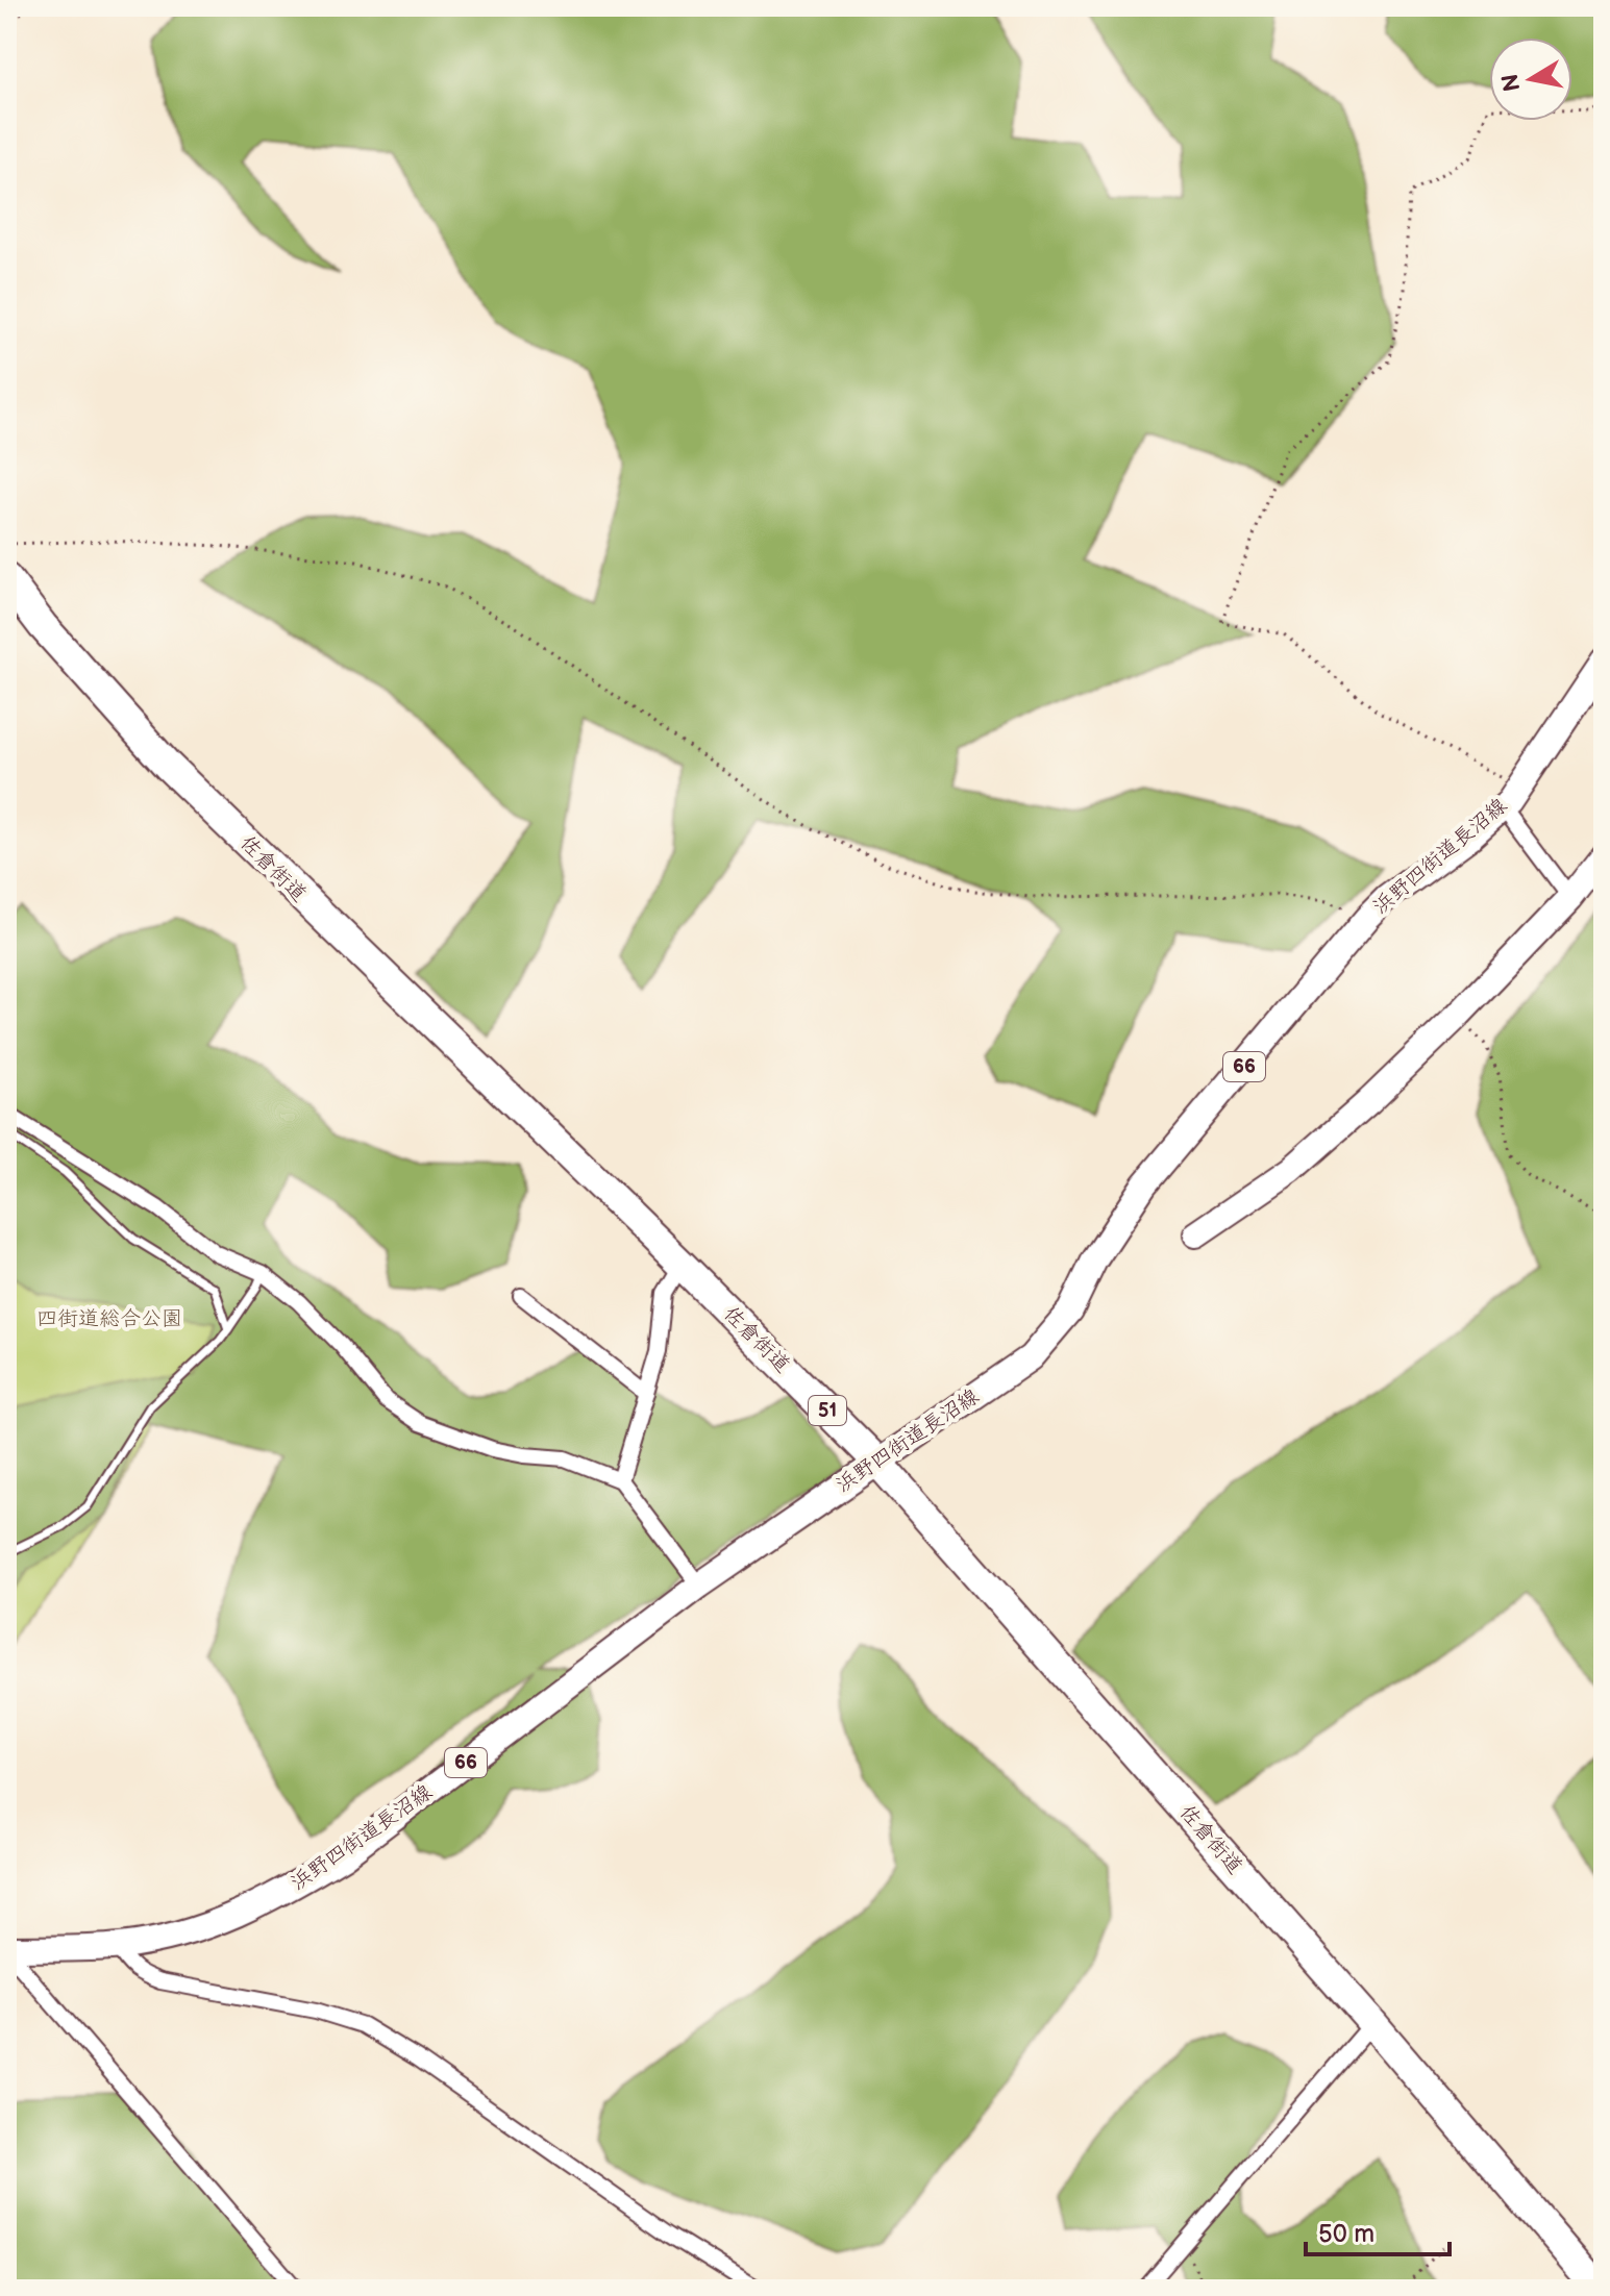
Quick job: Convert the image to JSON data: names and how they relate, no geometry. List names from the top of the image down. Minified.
{"streets":{"highway":["佐倉街道","51"],"main road":["浜野四街道長沼線","66"]},"crossings":[["浜野四街道長沼線","佐倉街道"]],"parks":["四街道総合公園"],"scale_bar":"50 m","north":"left"}
